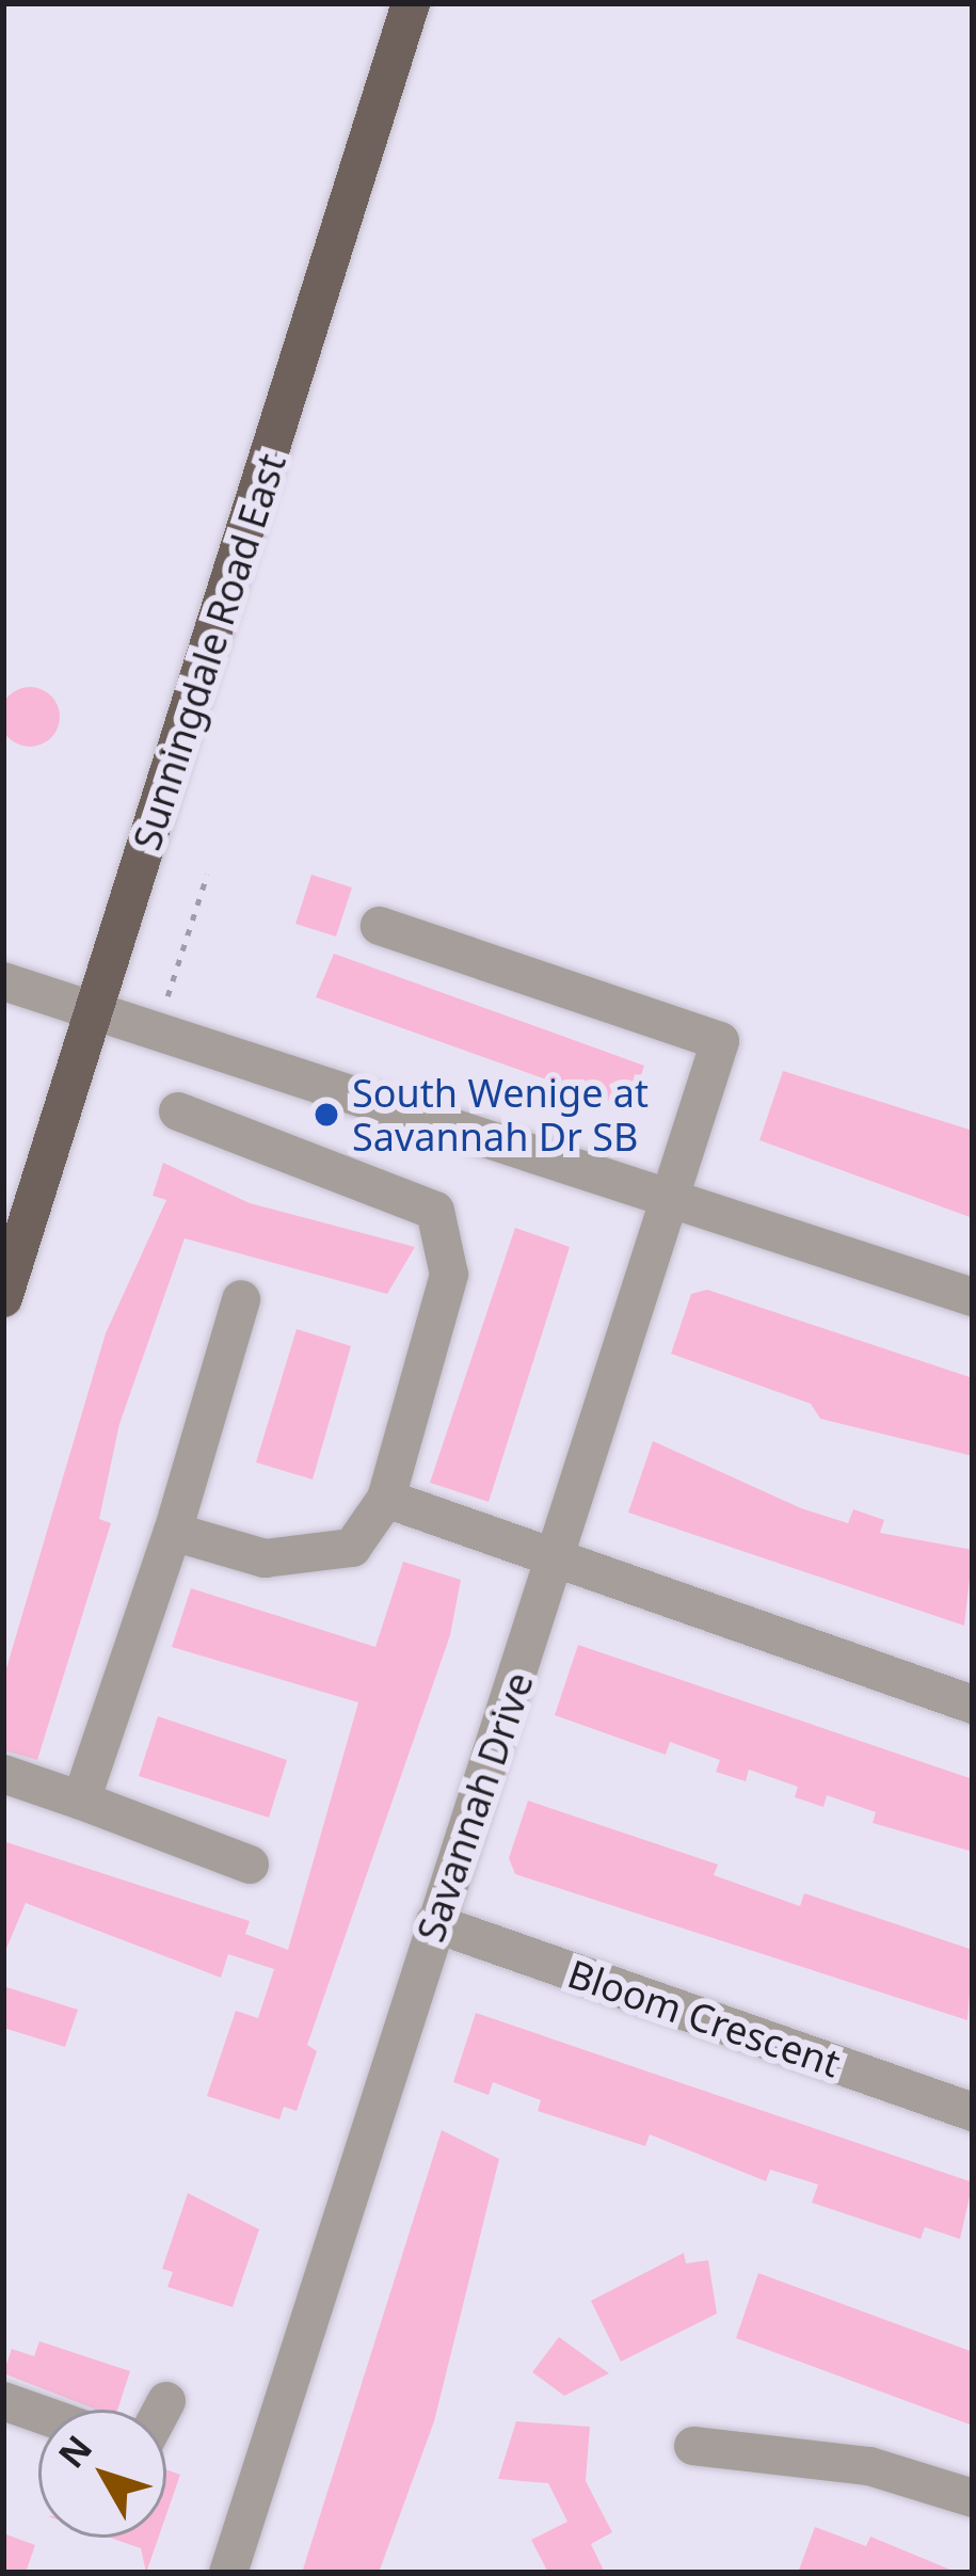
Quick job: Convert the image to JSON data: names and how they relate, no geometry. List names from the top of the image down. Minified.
{"streets":{"main road":["Sunningdale Road East"],"street":["Savannah Drive","Bloom Crescent"]},"crossings":[["Savannah Drive","Bloom Crescent"]],"places":["South Wenige at Savannah Dr SB"],"north":"top left"}
